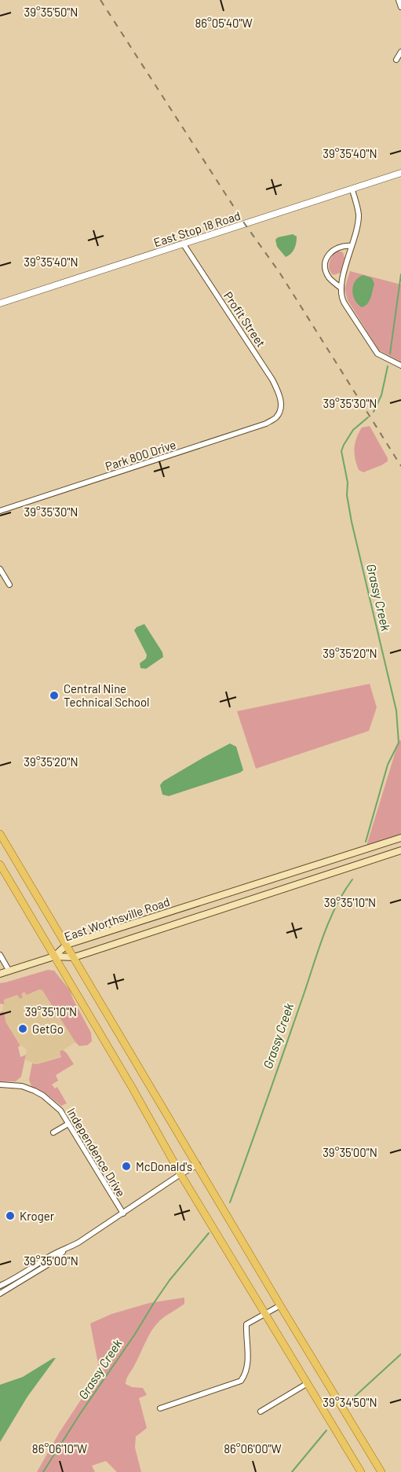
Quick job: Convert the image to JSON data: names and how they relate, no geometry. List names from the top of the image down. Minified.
{"streets":{"main road":["East Worthsville Road"],"street":["East Stop 18 Road","Profit Street","Park 800 Drive","Independence Drive"]},"crossings":[["East Stop 18 Road","Profit Street"],["Profit Street","Park 800 Drive"]],"water":["Grassy Creek"],"places":["Central Nine Technical School","GetGo","McDonald's","Kroger"],"coordinates":["39°35'50\"N","86°05'40\"W","39°35'40\"N","39°35'30\"N","39°35'20\"N","39°35'10\"N","39°35'00\"N","39°34'50\"N","86°06'10\"W","86°06'00\"W"]}
